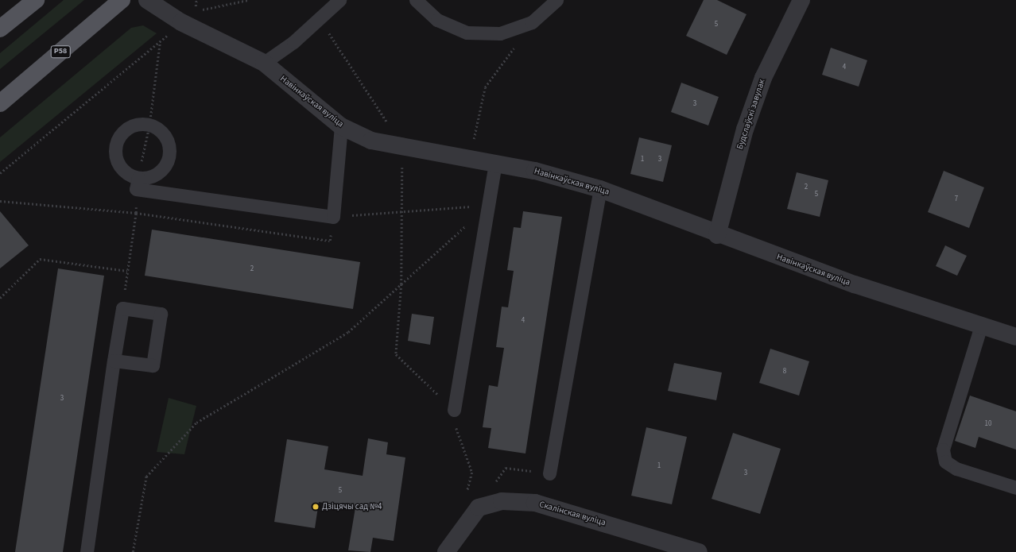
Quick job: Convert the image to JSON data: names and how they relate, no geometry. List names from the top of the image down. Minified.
{"streets":{"main road":["Р58"],"street":["Навінкаўская вуліца","Будслаўскі завулак","Скалінская вуліца"]},"crossings":[["Навінкаўская вуліца","Будслаўскі завулак"]],"places":["Дзіцячы сад №4"],"house_numbers":["5","4","3","1","3","2","5","7","2","4","8","3","10","1","3","5"]}
